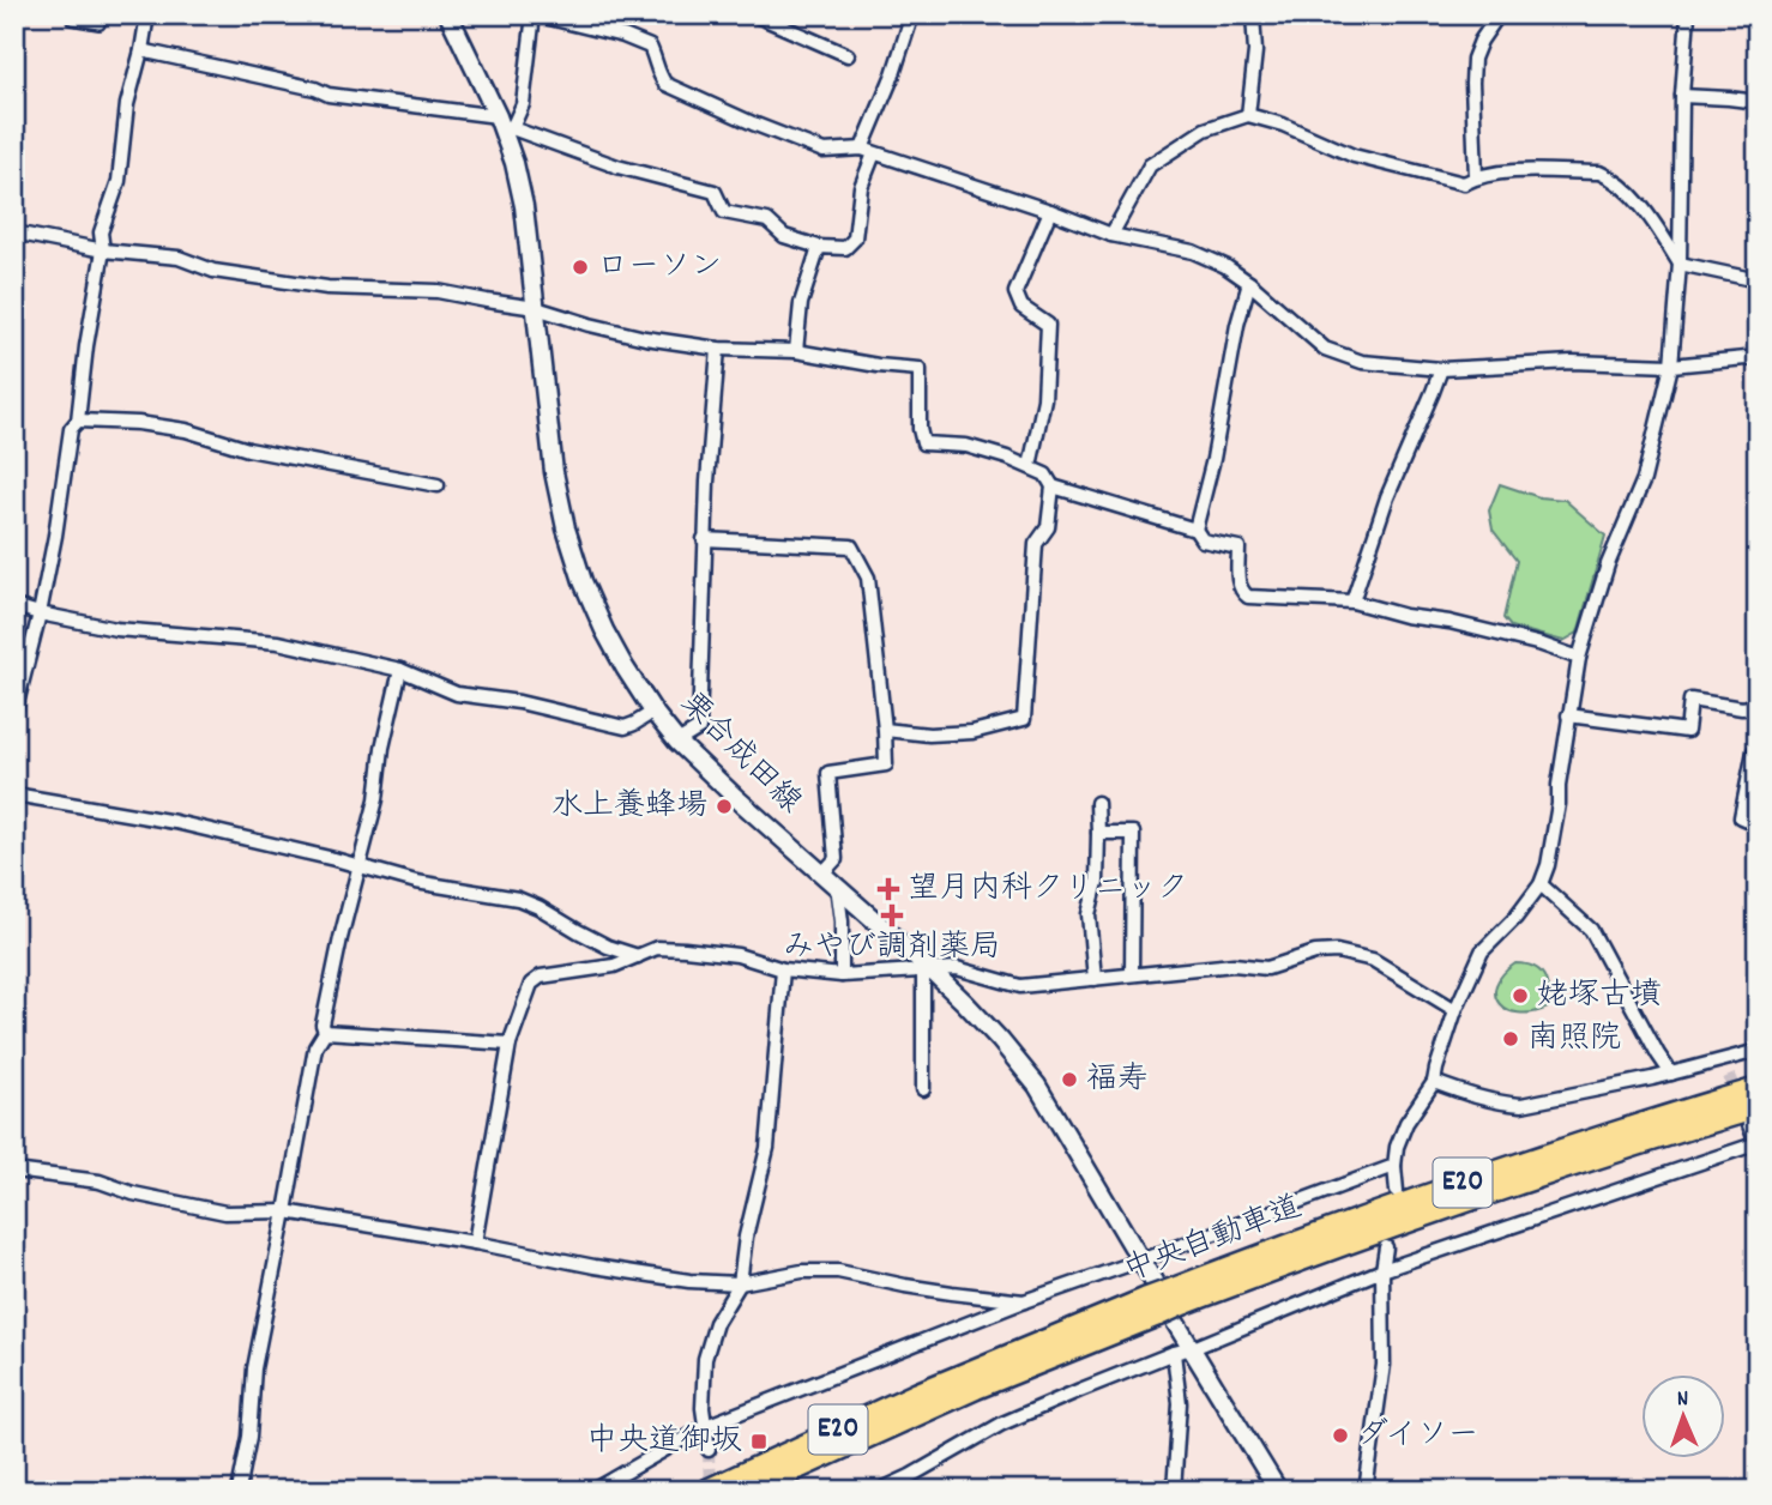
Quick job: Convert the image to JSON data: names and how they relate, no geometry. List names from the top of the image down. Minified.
{"streets":{"highway":["E20","中央自動車道"],"main road":["栗合成田線"]},"crossings":[["栗合成田線","中央自動車道"]],"places":{"other":["ローソン","水上養蜂場","姥塚古墳","南照院","福寿","ダイソー"],"health":["望月内科クリニック","みやび調剤薬局"],"transit":["中央道御坂"]},"north":"top"}
